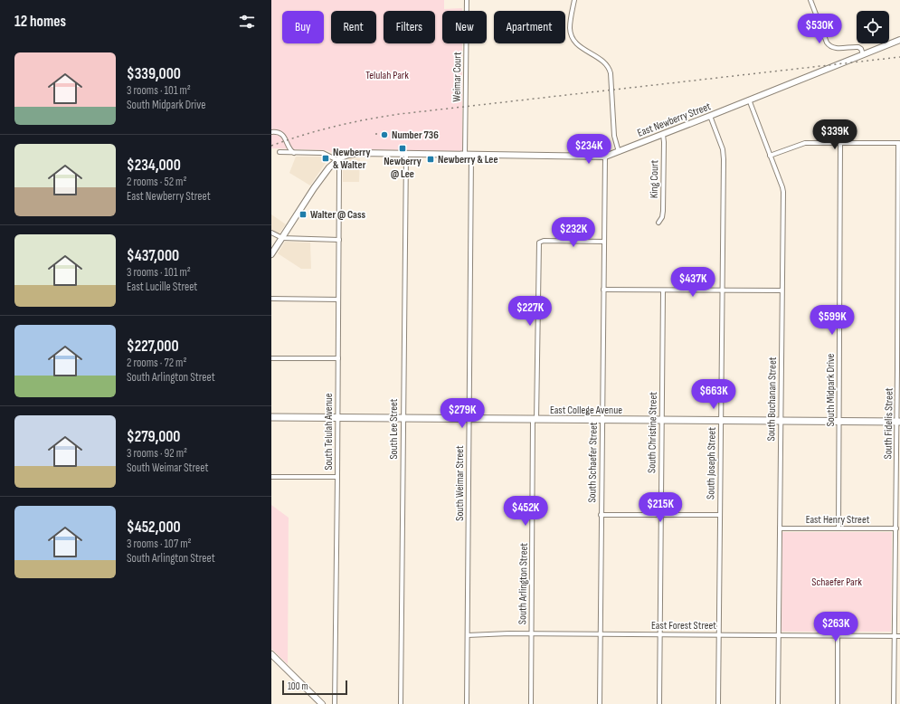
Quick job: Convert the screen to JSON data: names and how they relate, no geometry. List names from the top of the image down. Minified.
{"streets":{"main road":["East Newberry Street","East College Avenue"],"street":["Weimar Court","King Court","South Midpark Drive","South Buchanan Street","South Fidelis Street","South Lee Street","South Telulah Avenue","South Christine Street","South Schaefer Street","South Joseph Street","South Weimar Street","East Henry Street","South Arlington Street","East Forest Street"]},"crossings":[["Weimar Court","East Newberry Street"],["Weimar Court","South Weimar Street"],["East Newberry Street","King Court"],["East Newberry Street","South Buchanan Street"],["East Newberry Street","South Lee Street"],["East Newberry Street","South Telulah Avenue"],["East Newberry Street","South Schaefer Street"],["East Newberry Street","South Joseph Street"],["East Newberry Street","South Weimar Street"],["South Midpark Drive","East College Avenue"],["South Midpark Drive","East Henry Street"],["South Buchanan Street","East College Avenue"],["South Buchanan Street","East Henry Street"],["South Buchanan Street","East Forest Street"],["East College Avenue","South Fidelis Street"],["East College Avenue","South Lee Street"],["East College Avenue","South Telulah Avenue"],["East College Avenue","South Christine Street"],["East College Avenue","South Schaefer Street"],["East College Avenue","South Joseph Street"],["East College Avenue","South Weimar Street"],["East College Avenue","South Arlington Street"],["South Fidelis Street","East Henry Street"],["South Fidelis Street","East Forest Street"],["South Christine Street","East Forest Street"],["South Schaefer Street","South Arlington Street"],["South Schaefer Street","East Forest Street"],["South Joseph Street","East Forest Street"],["South Weimar Street","East Forest Street"],["South Arlington Street","East Forest Street"]],"parks":["Telulah Park","Schaefer Park"],"places":{"other":["Number 736"],"transit":["Newberry @ Lee","Newberry & Walter","Newberry & Lee","Walter @ Cass"]},"scale_bar":"100 m","page":{"heading":"12 homes","chip":["Buy","Rent","Filters","New","Apartment"],"price":["$530K","$339K","$234K","$232K","$437K","$227K","$599K","$663K","$279K","$215K","$452K","$263K"],"list":[{"name":"$339,000","note":"3 rooms · 101 m² · South Midpark Drive"},{"name":"$234,000","note":"2 rooms · 52 m² · East Newberry Street"},{"name":"$437,000","note":"3 rooms · 101 m² · East Lucille Street"},{"name":"$227,000","note":"2 rooms · 72 m² · South Arlington Street"},{"name":"$279,000","note":"3 rooms · 92 m² · South Weimar Street"},{"name":"$452,000","note":"3 rooms · 107 m² · South Arlington Street"}],"scale":"100 m"}}
